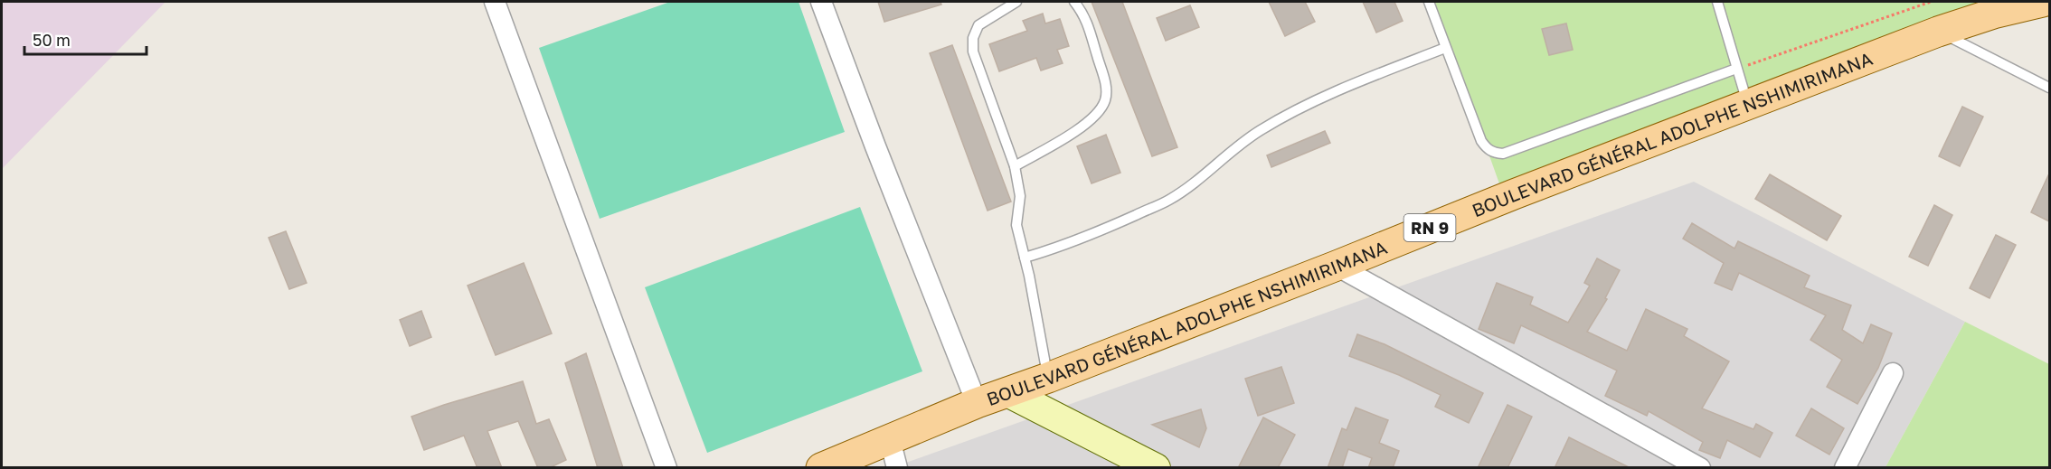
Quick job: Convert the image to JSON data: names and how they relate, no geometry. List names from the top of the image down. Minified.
{"streets":{"main road":["BOULEVARD GÉNÉRAL ADOLPHE NSHIMIRIMANA","RN 9"]},"scale_bar":"50 m"}
